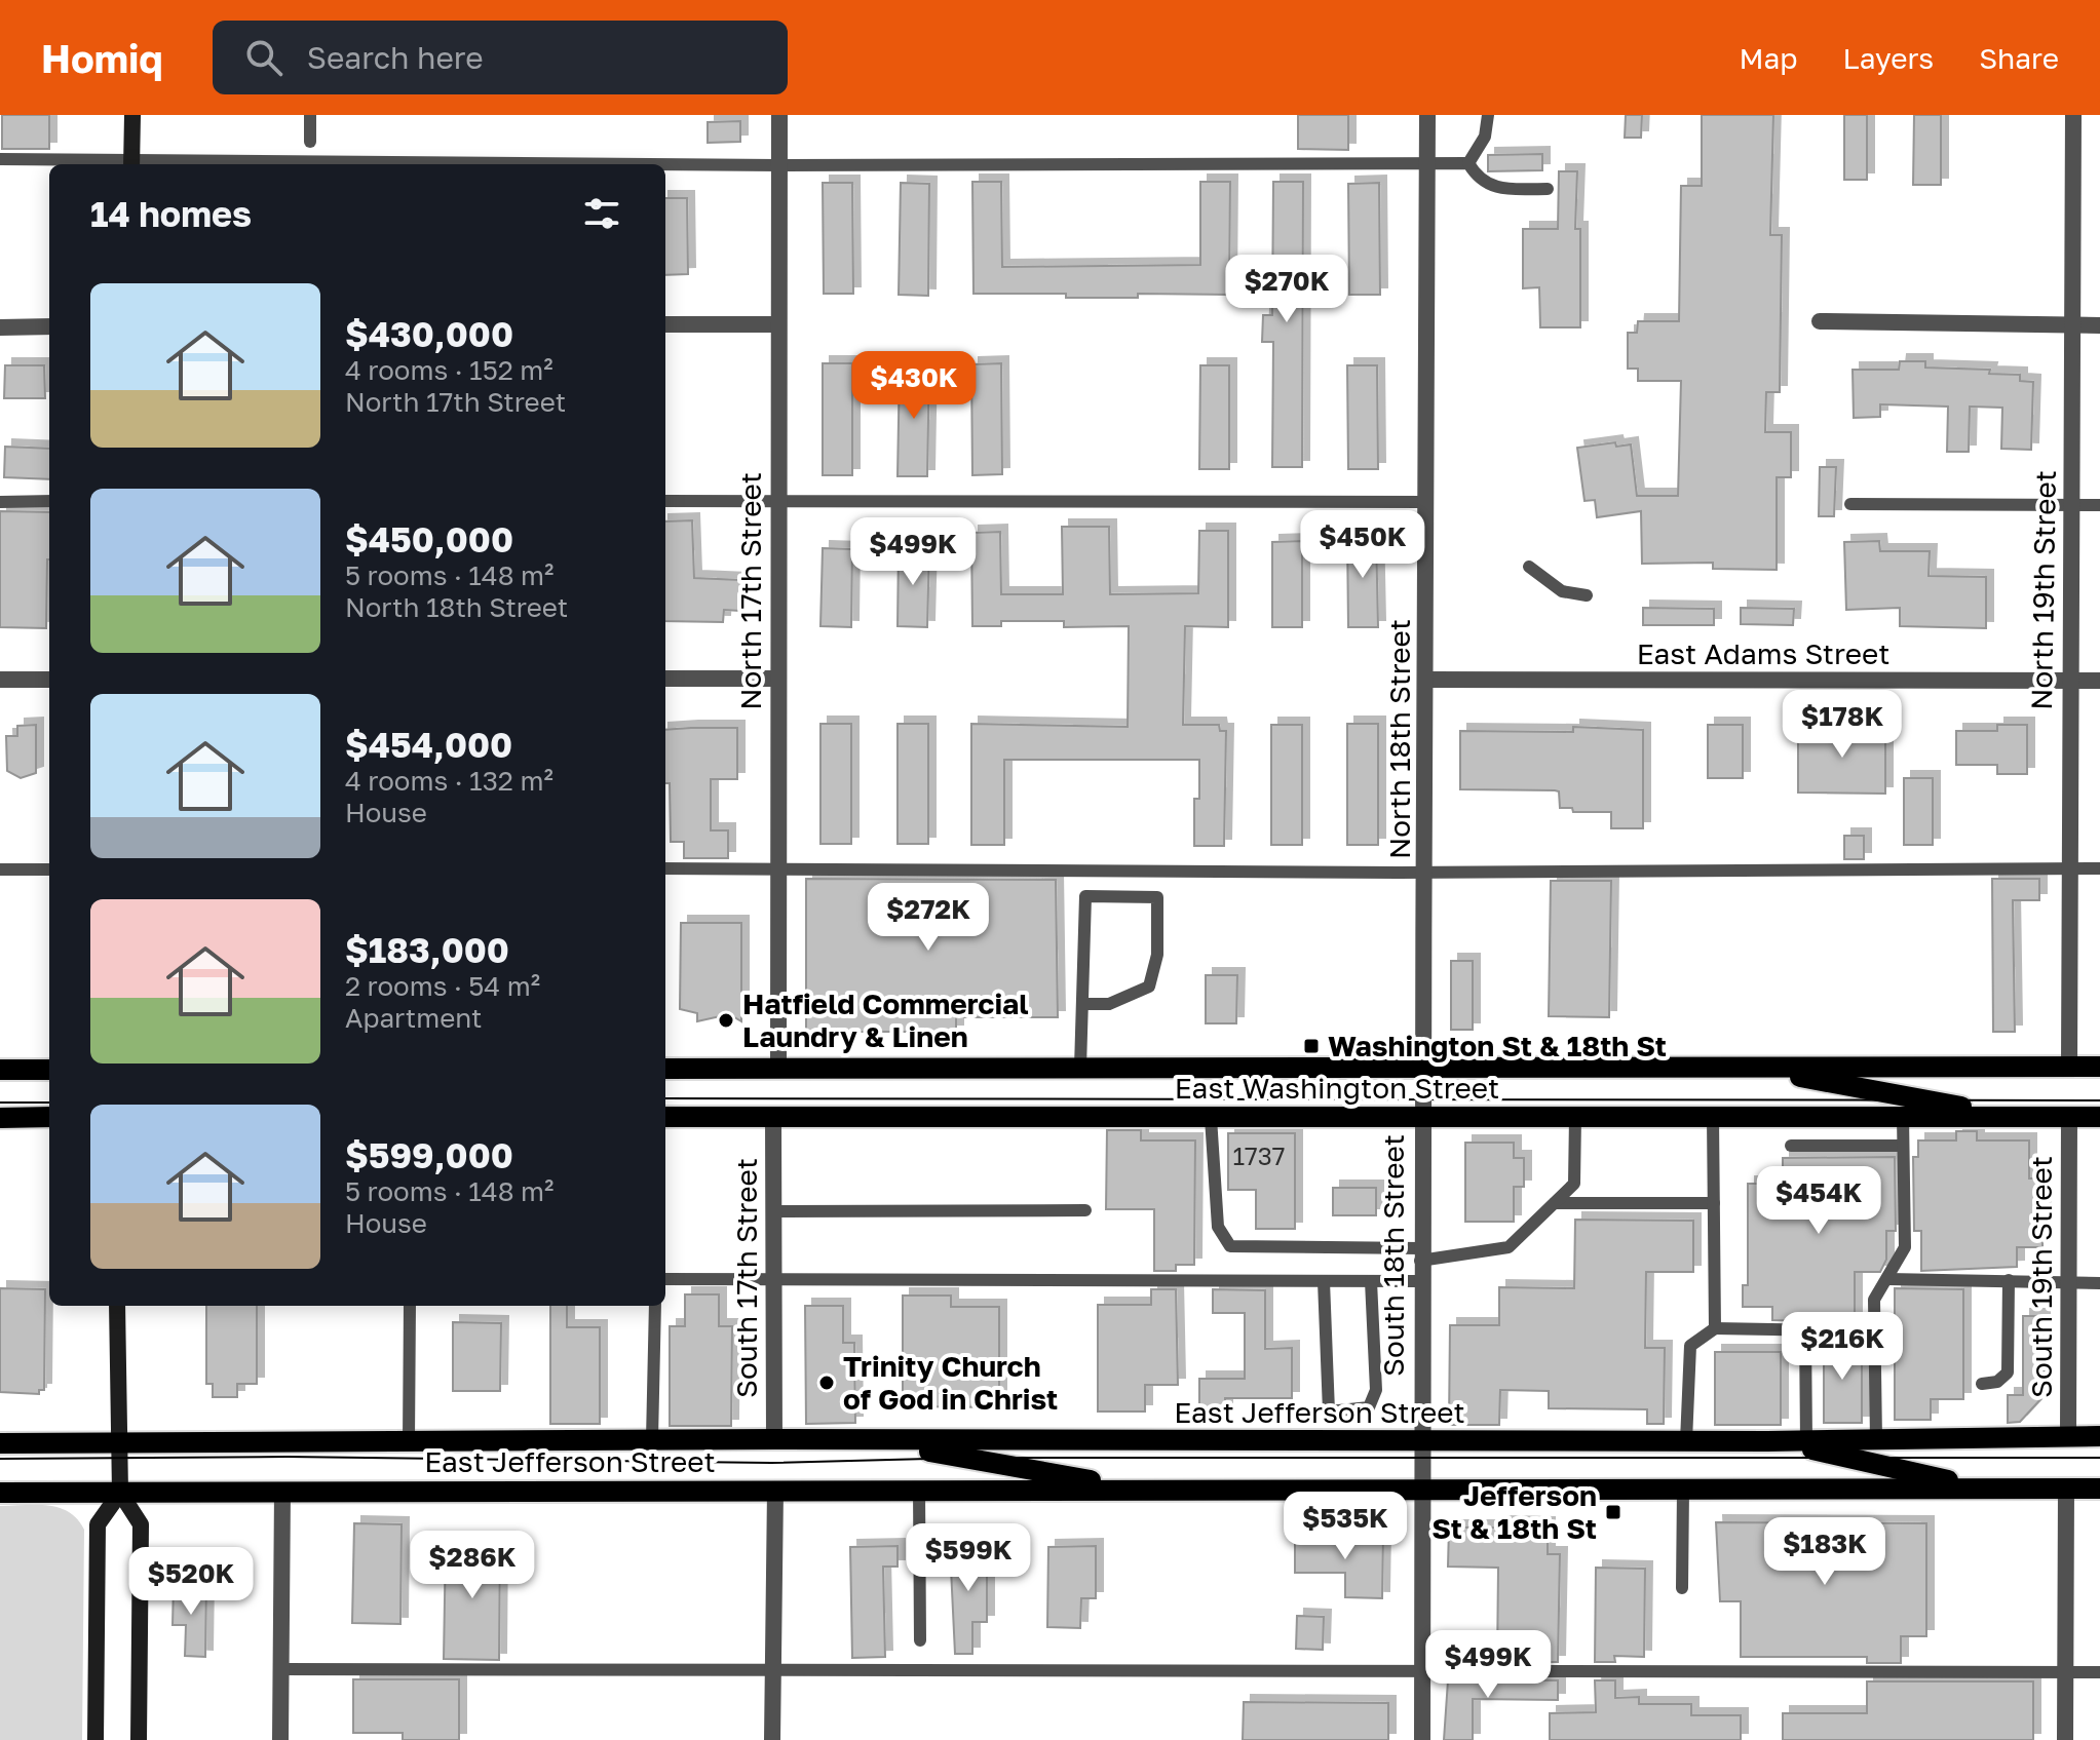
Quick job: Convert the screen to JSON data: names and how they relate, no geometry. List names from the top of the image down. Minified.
{"streets":{"main road":["East Washington Street","East Jefferson Street"],"street":["North 19th Street","North 17th Street","East Adams Street","North 18th Street","South 18th Street","South 19th Street","South 17th Street"]},"crossings":[["North 19th Street","East Adams Street"],["North 19th Street","East Washington Street"],["North 17th Street","East Washington Street"],["East Adams Street","North 18th Street"],["North 18th Street","East Washington Street"],["North 18th Street","South 18th Street"],["East Washington Street","South 18th Street"],["East Washington Street","South 19th Street"],["East Washington Street","South 17th Street"],["South 18th Street","East Jefferson Street"],["South 19th Street","East Jefferson Street"],["South 17th Street","East Jefferson Street"]],"places":{"other":["Hatfield Commercial Laundry & Linen","Trinity Church of God in Christ"],"transit":["Washington St & 18th St","Jefferson St & 18th St"]},"house_numbers":["1737"],"page":{"header":"Homiq","search":"Search here","nav":["Map","Layers","Share"],"heading":"14 homes","price":["$270K","$430K","$450K","$499K","$178K","$272K","$454K","$216K","$535K","$183K","$599K","$286K","$520K","$499K"],"list":[{"name":"$430,000","note":"4 rooms · 152 m² · North 17th Street"},{"name":"$450,000","note":"5 rooms · 148 m² · North 18th Street"},{"name":"$454,000","note":"4 rooms · 132 m² · House"},{"name":"$183,000","note":"2 rooms · 54 m² · Apartment"},{"name":"$599,000","note":"5 rooms · 148 m² · House"}]}}
